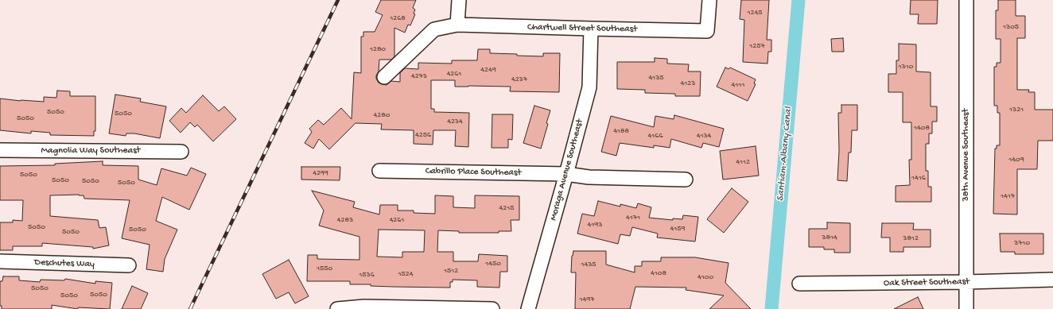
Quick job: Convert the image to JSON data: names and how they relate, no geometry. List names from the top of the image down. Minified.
{"streets":{"street":["Chartwell Street Southeast","Magnolia Way Southeast","38th Avenue Southeast","Moraga Avenue Southeast","Cabrillo Place Southeast","Deschutes Way","Oak Street Southeast"]},"crossings":[["Chartwell Street Southeast","Moraga Avenue Southeast"],["38th Avenue Southeast","Oak Street Southeast"],["Moraga Avenue Southeast","Cabrillo Place Southeast"]],"water":["Santiam-Albany Canal"],"house_numbers":["1245","1268","1305","1257","1280","1310","4249","4261","4273","4135","4237","4123","4111","1321","5050","5050","4280","5050","4234","1408","4188","4256","4166","4134","1409","4112","4299","5050","1416","5050","5050","5050","1417","4215","4171","4283","4261","4193","5050","4159","5050","5050","3814","3812","3710","1450","1435","1550","1512","4108","1524","1536","4100","5050","5050","5050","1497"]}
